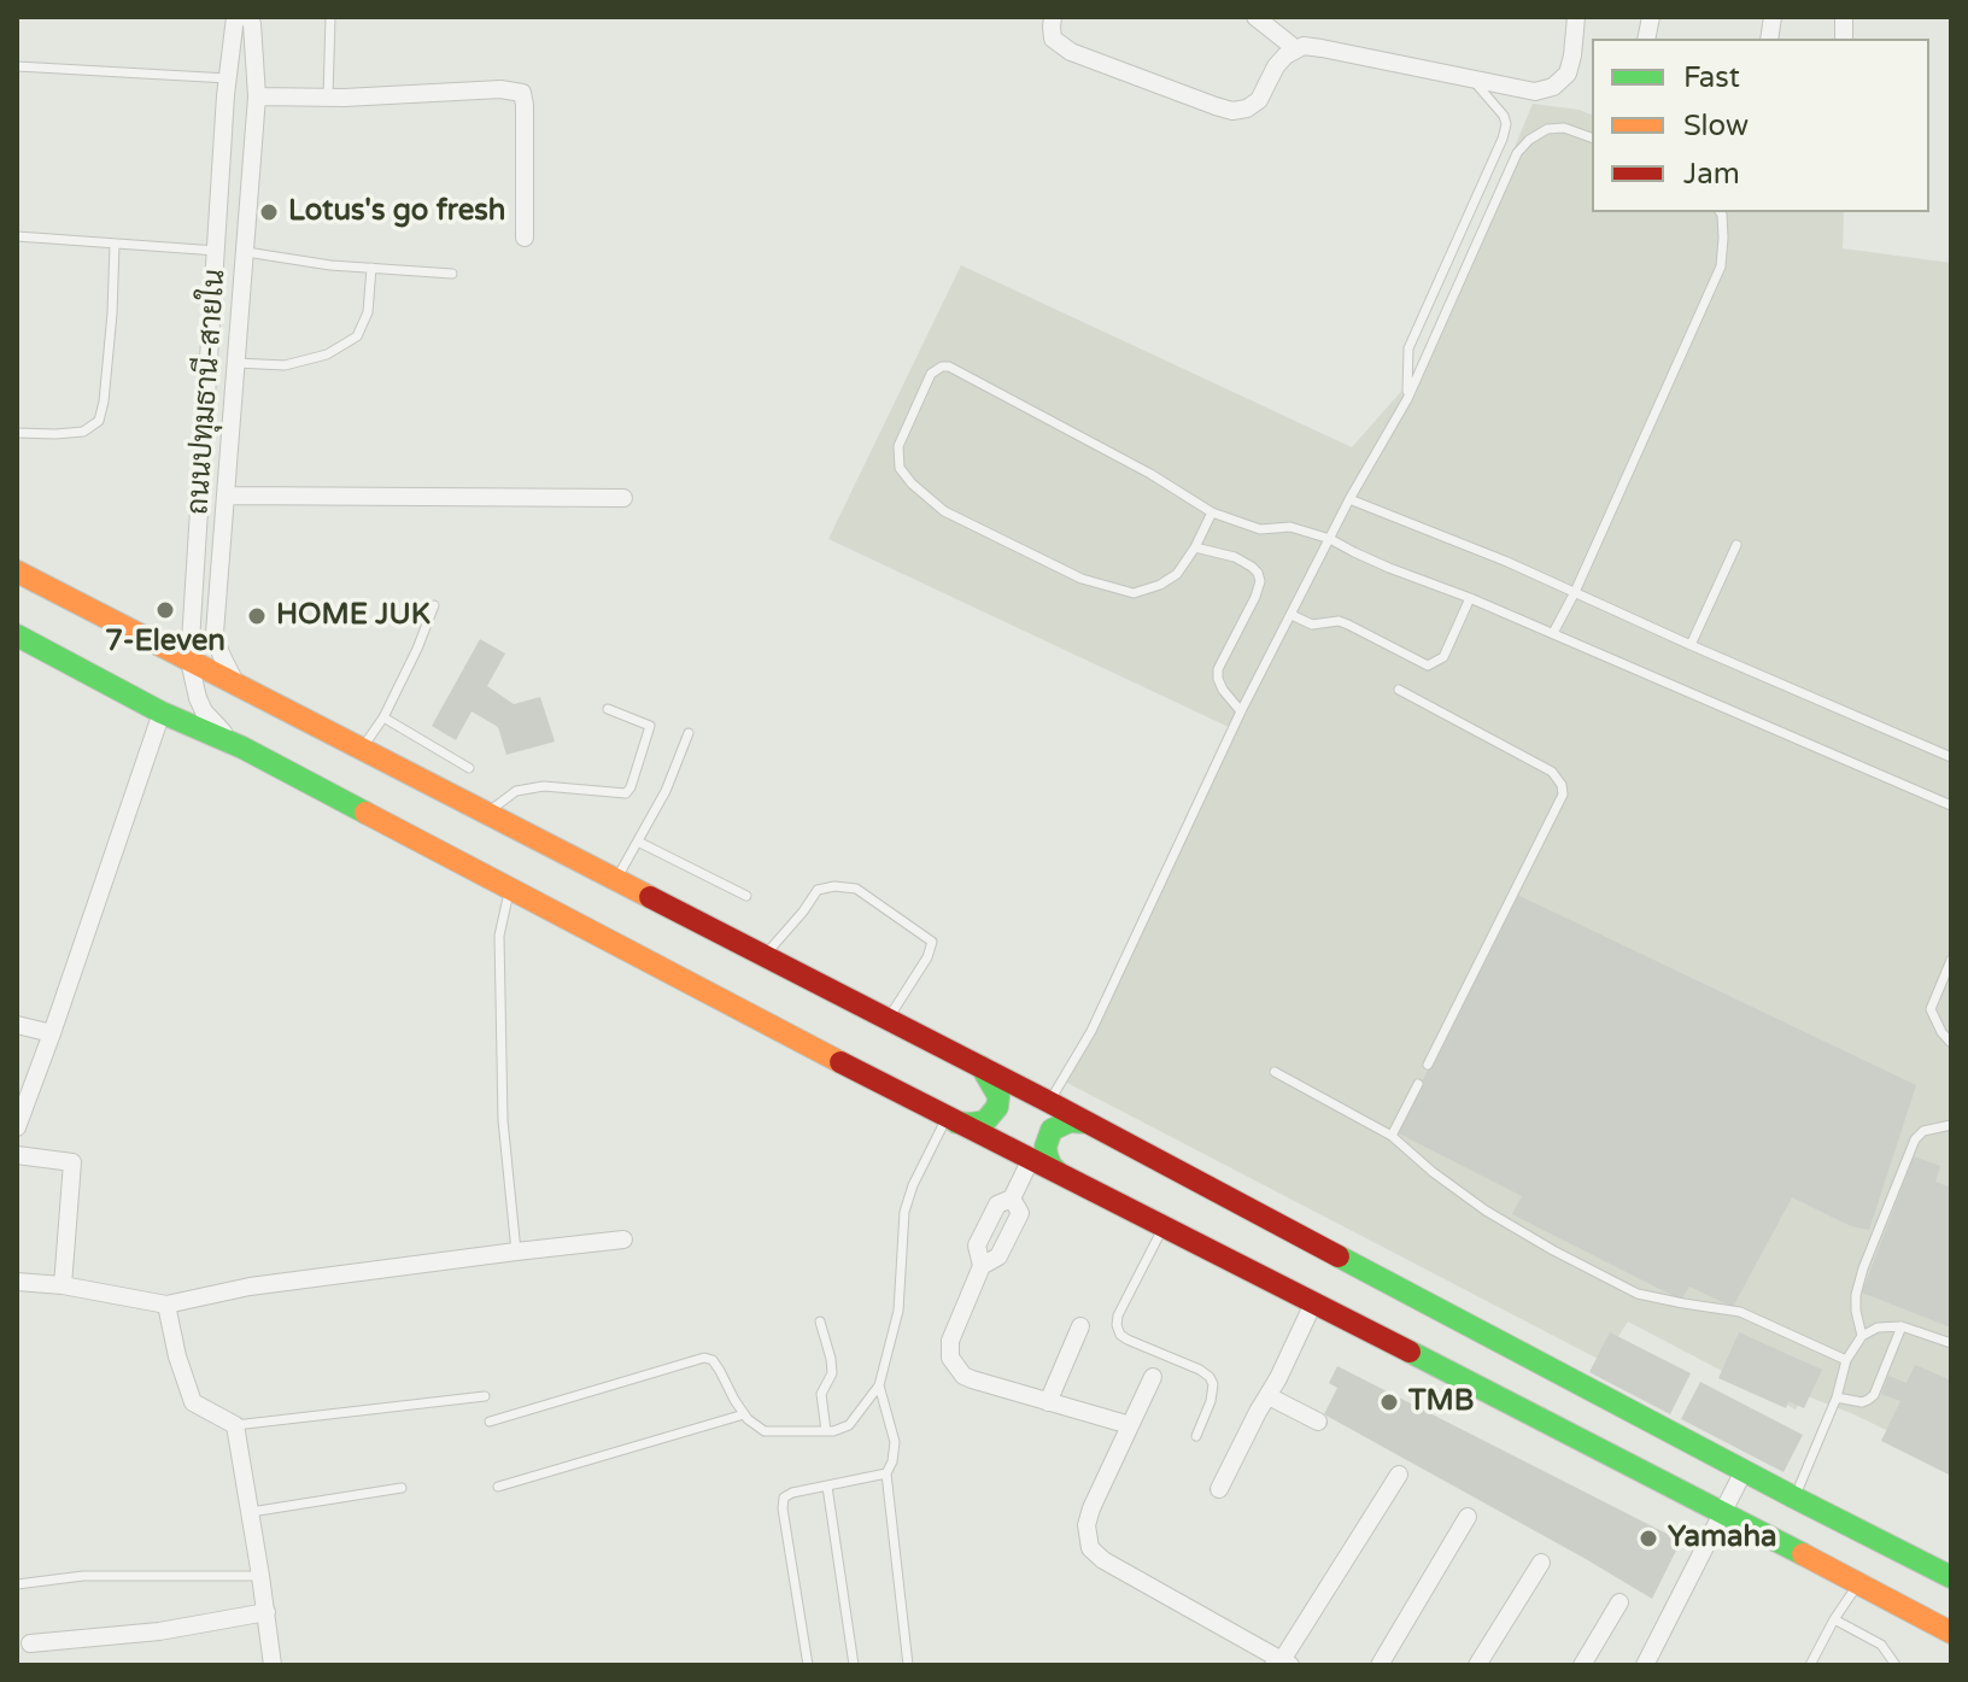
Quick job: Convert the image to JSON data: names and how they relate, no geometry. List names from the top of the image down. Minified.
{"streets":{"street":["ถนนปทุมธานี-สายใน"]},"places":["Lotus's go fresh","7-Eleven","HOME JUK","TMB","Yamaha"],"legend":["Fast","Slow","Jam"]}
